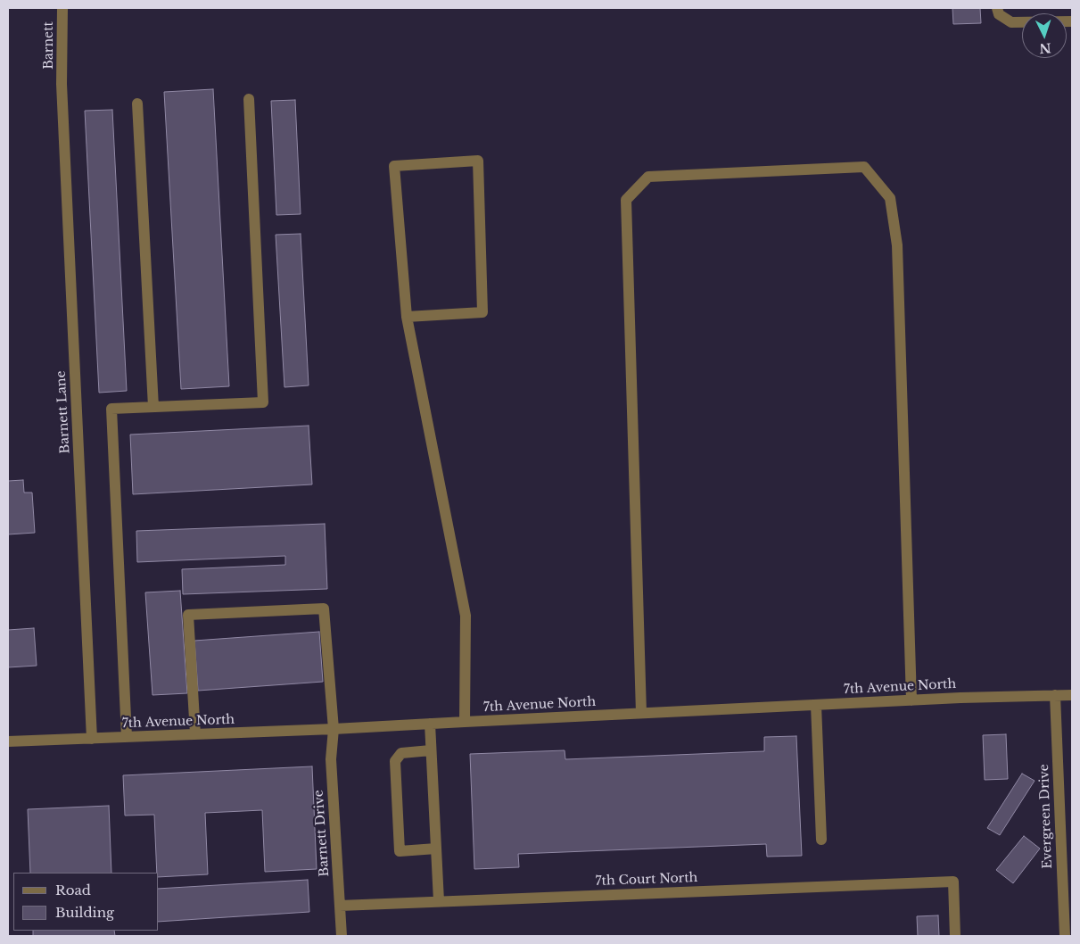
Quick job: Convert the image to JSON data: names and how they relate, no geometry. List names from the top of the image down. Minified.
{"streets":{"street":["Barnett","Barnett Lane","7th Avenue North","Evergreen Drive","Barnett Drive","7th Court North"]},"crossings":[["Barnett","Barnett Lane"],["Barnett Lane","7th Avenue North"],["7th Avenue North","Evergreen Drive"],["7th Avenue North","Barnett Drive"],["Barnett Drive","7th Court North"]],"legend":["Road","Building"],"north":"bottom"}
